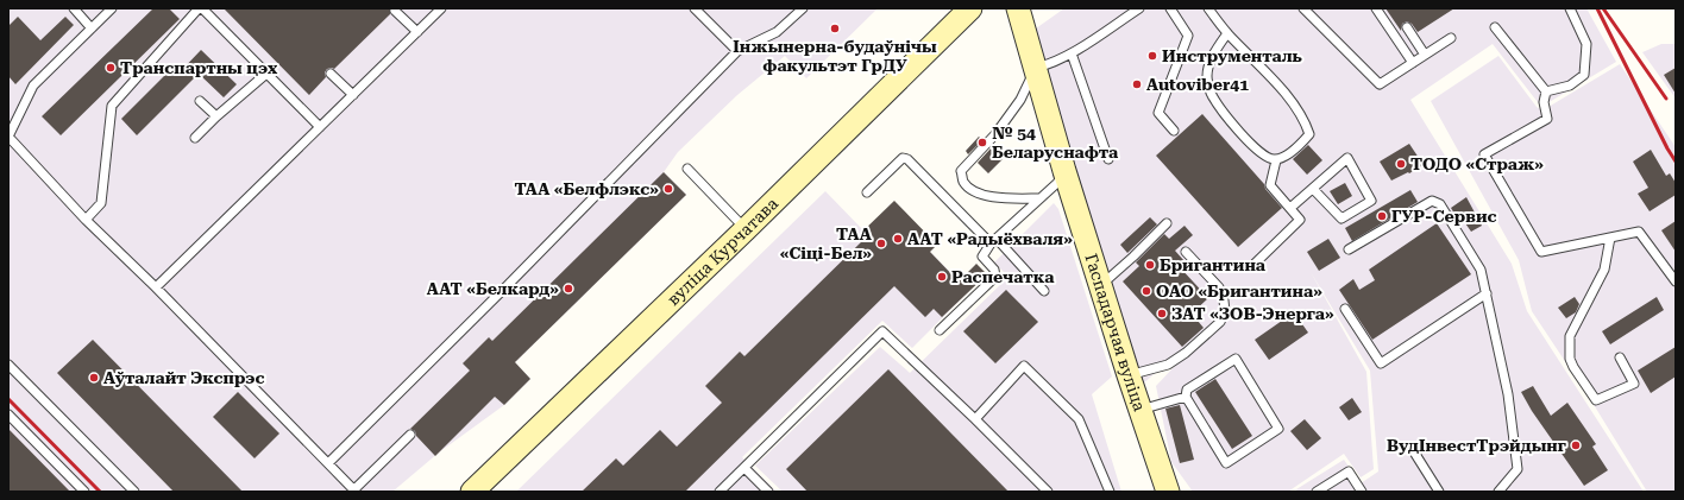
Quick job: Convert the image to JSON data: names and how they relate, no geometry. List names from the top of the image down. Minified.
{"streets":{"main road":["вуліца Курчатава","Гаспадарчая вуліца"]},"places":["Інжынерна-будаўнічы факультэт ГрДУ","Инструменталь","Транспартны цэх","Autoviber41","№ 54 Беларуснафта","ТОДО «Страж»","ТАА «Белфлэкс»","ГУР-Сервис","ААТ «Радыёхваля»","ТАА «Сіці-Бел»","Бригантина","Распечатка","ААТ «Белкард»","ОАО «Бригантина»","ЗАТ «ЗОВ-Энерга»","Аўталайт Экспрэс","ВудІнвестТрэйдынг"]}
